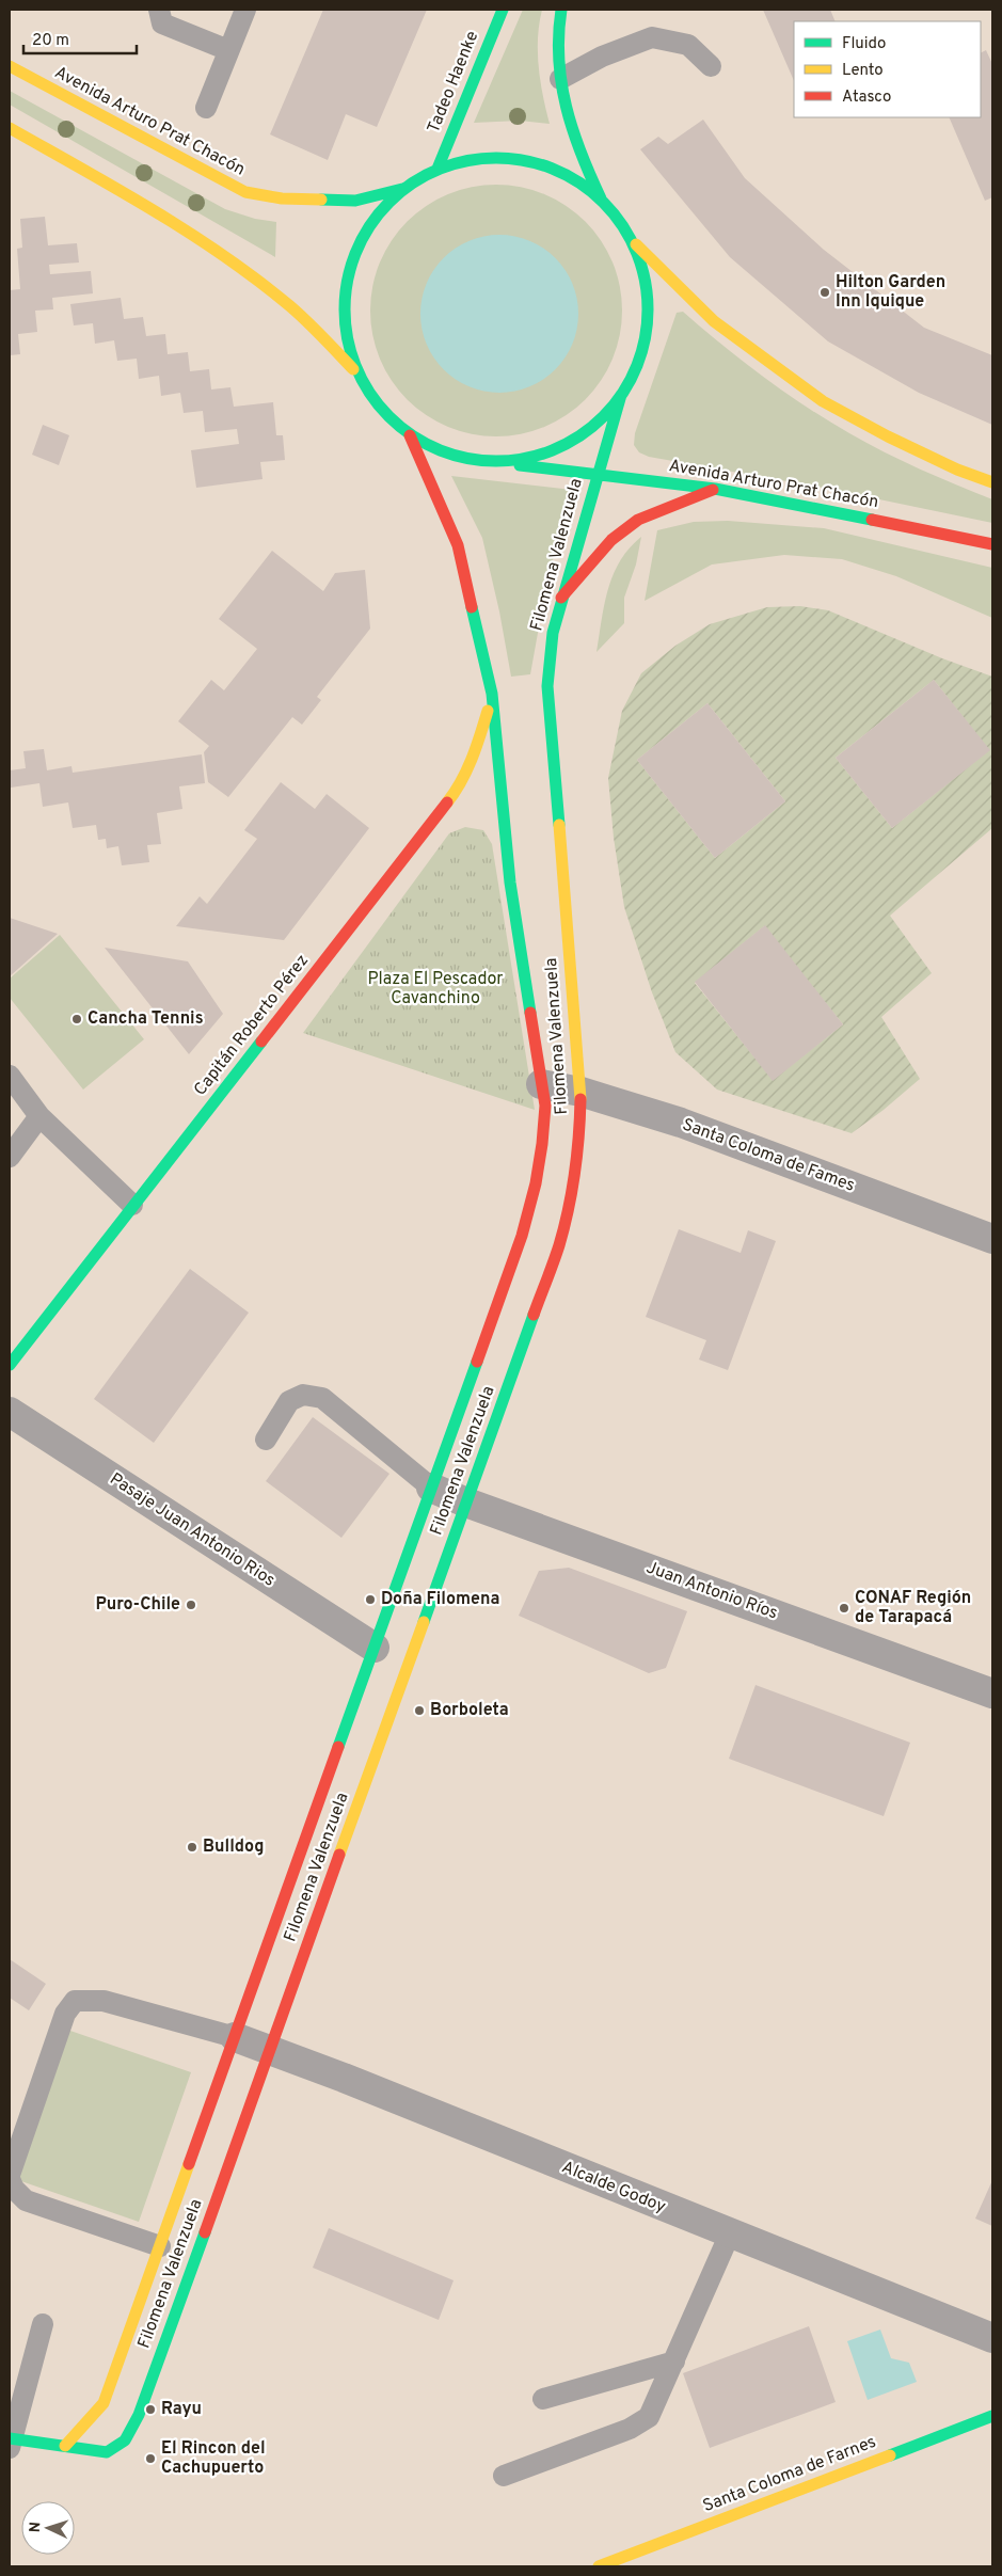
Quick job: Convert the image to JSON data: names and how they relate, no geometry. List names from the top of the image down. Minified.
{"streets":{"street":["Tadeo Haenke","Avenida Arturo Prat Chacón","Filomena Valenzuela","Capitán Roberto Pérez","Santa Coloma de Fames","Pasaje Juan Antonio Rios","Juan Antonio Ríos","Alcalde Godoy","Santa Coloma de Farnes"]},"crossings":[["Tadeo Haenke","Avenida Arturo Prat Chacón"],["Avenida Arturo Prat Chacón","Filomena Valenzuela"],["Filomena Valenzuela","Capitán Roberto Pérez"],["Filomena Valenzuela","Santa Coloma de Fames"],["Filomena Valenzuela","Pasaje Juan Antonio Rios"],["Filomena Valenzuela","Juan Antonio Ríos"],["Filomena Valenzuela","Alcalde Godoy"]],"parks":["Plaza El Pescador Cavanchino"],"places":["Hilton Garden Inn Iquique","Cancha Tennis","Doña Filomena","Puro-Chile","CONAF Región de Tarapacá","Borboleta","Bulldog","Rayu","El Rincon del Cachupuerto"],"legend":["Fluido","Lento","Atasco"],"scale_bar":"20 m","north":"left"}
